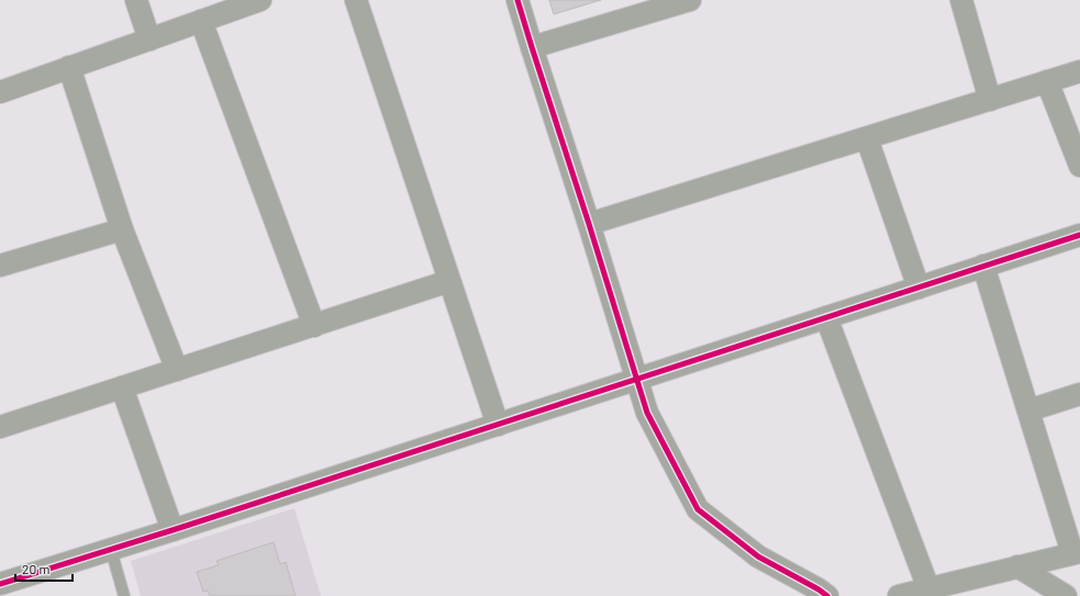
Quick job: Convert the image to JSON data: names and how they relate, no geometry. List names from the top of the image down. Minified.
{"scale_bar":"20 m"}
